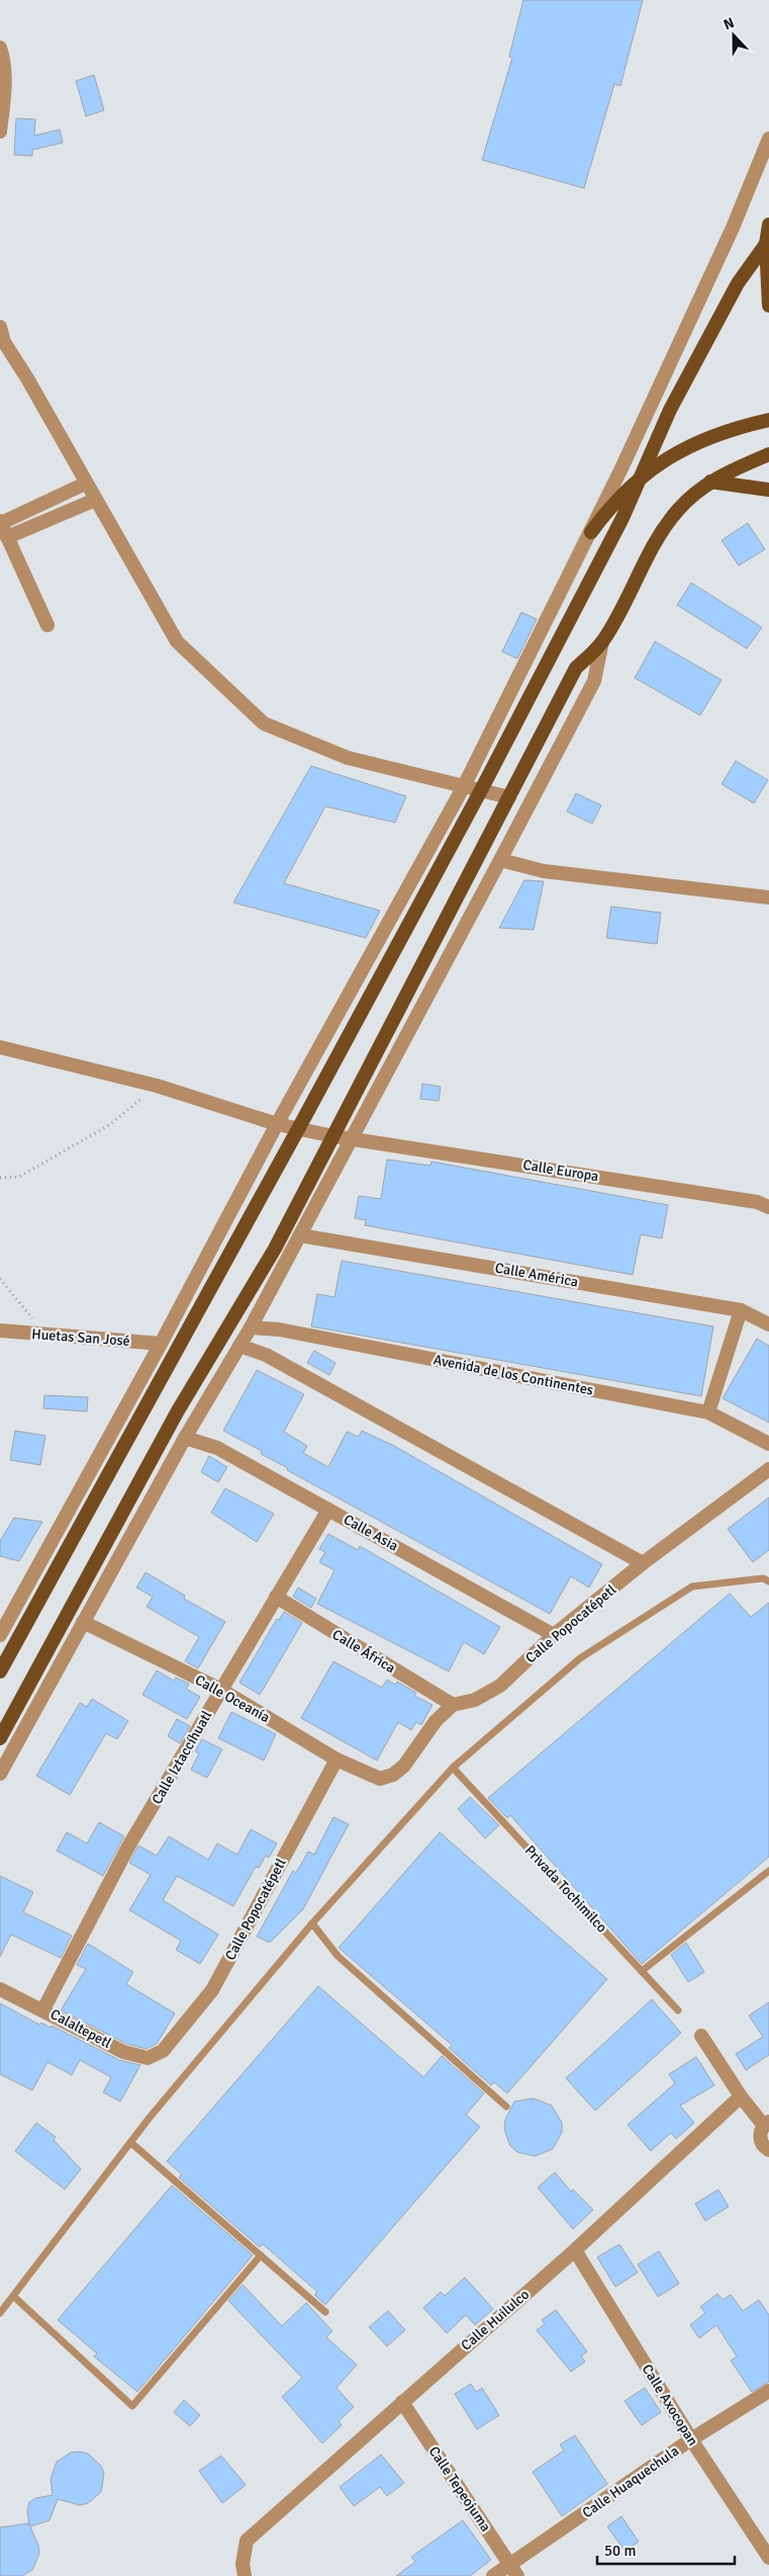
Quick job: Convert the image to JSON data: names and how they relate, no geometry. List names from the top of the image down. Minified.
{"streets":{"street":["Calle Europa","Calle América","Huetas San José","Avenida de los Continentes","Calle Asia","Calle Popocatépetl","Calle África","Calle Oceanía","Calle Iztaccíhuatl","Calaltepetl","Calle Huilulco","Calle Axocopan","Calle Huaquechula","Calle Tepeojuma"],"lane":["Privada Tochimilco"]},"crossings":[["Calle Asia","Calle Popocatépetl"],["Calle Asia","Calle Iztaccíhuatl"],["Calle Popocatépetl","Calle África"],["Calle Popocatépetl","Calle Oceanía"],["Calle Popocatépetl","Calaltepetl"],["Calle África","Calle Iztaccíhuatl"],["Calle Oceanía","Calle Iztaccíhuatl"],["Calle Iztaccíhuatl","Calaltepetl"],["Calle Huilulco","Calle Axocopan"],["Calle Huilulco","Calle Tepeojuma"],["Calle Axocopan","Calle Huaquechula"],["Calle Huaquechula","Calle Tepeojuma"]],"scale_bar":"50 m","north":"top"}
